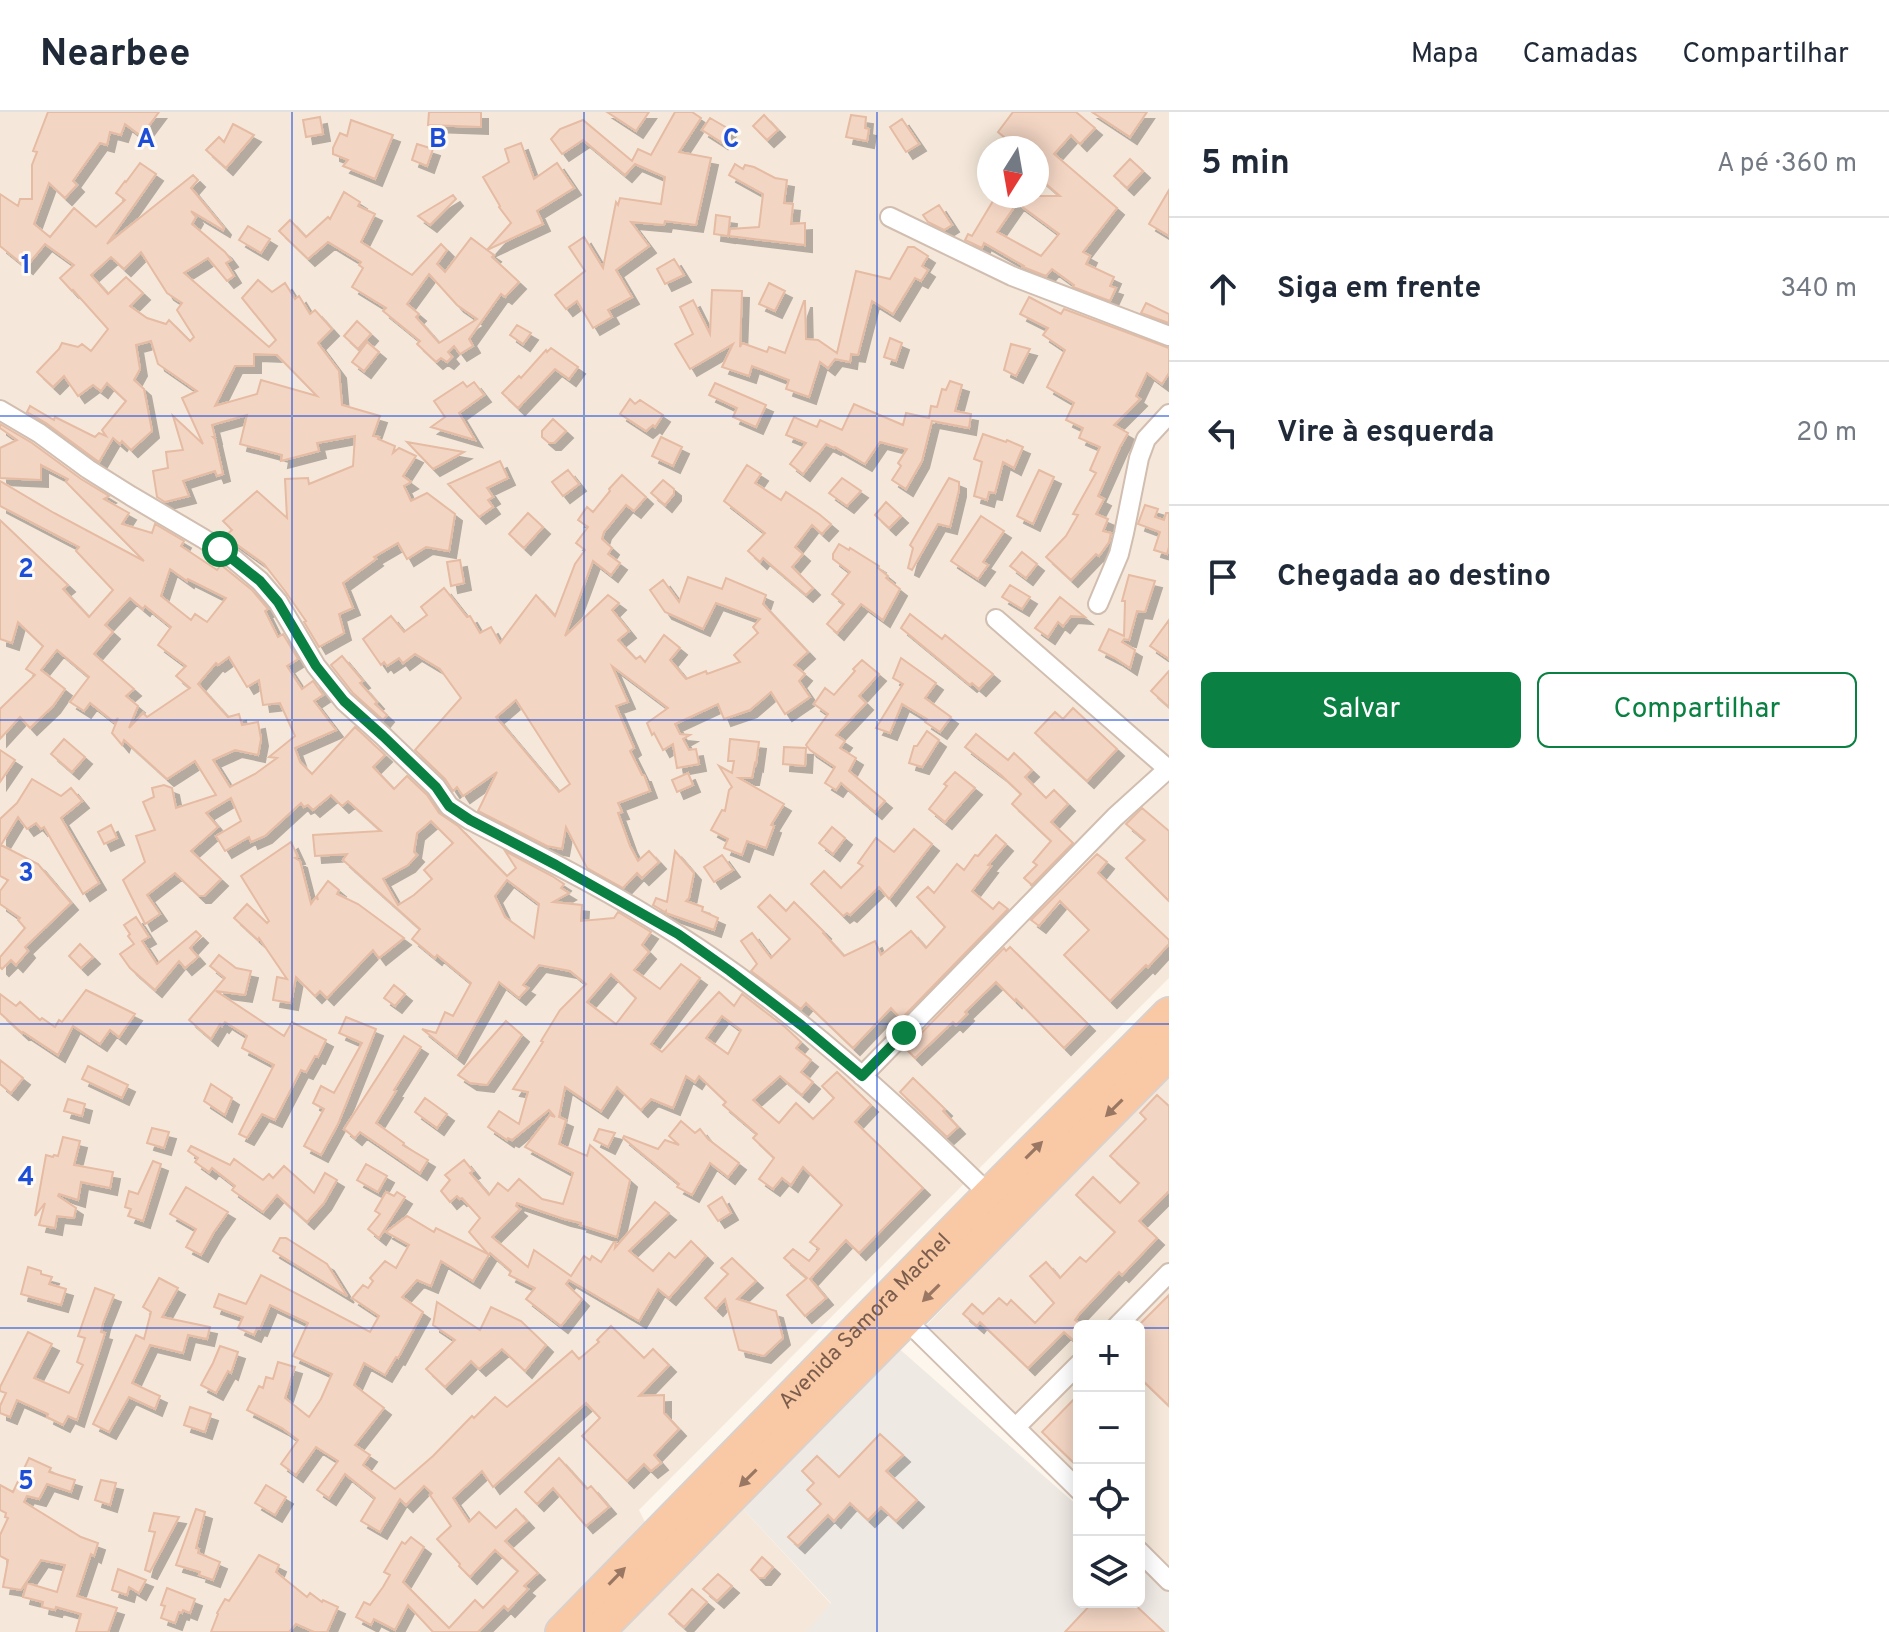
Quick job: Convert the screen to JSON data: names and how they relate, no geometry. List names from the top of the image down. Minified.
{"streets":{"highway":["Avenida Samora Machel"]},"north":"bottom","page":{"header":"Nearbee","nav":["Mapa","Camadas","Compartilhar"],"heading":["5 min","A pé · 360 m"],"list":[["Siga em frente","340 m"],["Vire à esquerda","20 m"],"Chegada ao destino"],"buttons":["Salvar","Compartilhar"],"map_buttons":["+","−"]},"grid":{"columns":["A","B","C"],"rows":["1","2","3","4","5"]}}
